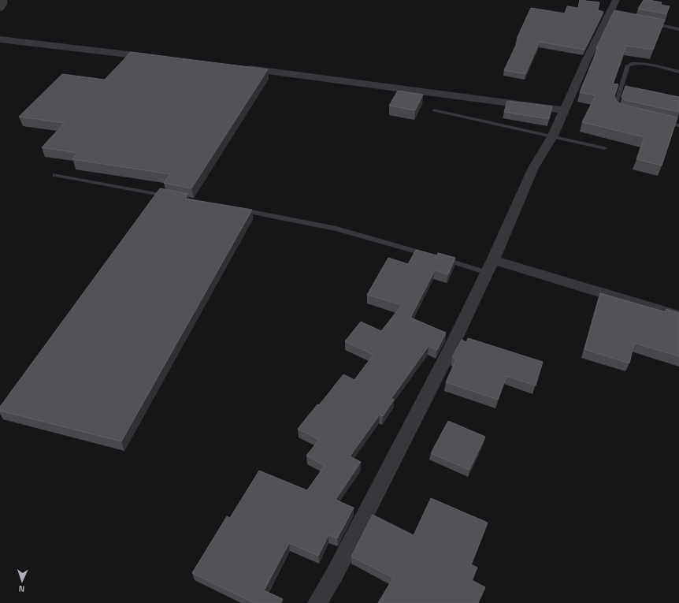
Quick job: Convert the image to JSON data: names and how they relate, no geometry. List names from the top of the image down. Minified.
{"north":"bottom"}
